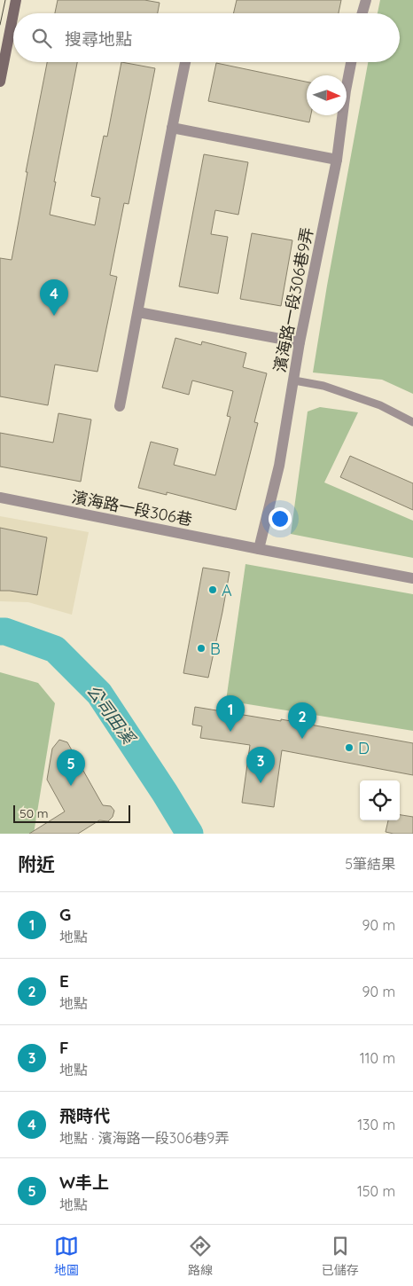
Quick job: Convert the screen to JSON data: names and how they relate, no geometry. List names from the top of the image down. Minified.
{"streets":{"street":["濱海路一段306巷9弄","濱海路一段306巷"]},"crossings":[["濱海路一段306巷9弄","濱海路一段306巷"]],"water":["公司田溪"],"places":["A","B","D"],"scale_bar":"50 m","north":"right","page":{"search":"搜尋地點","pins":["4","1","2","3","5"],"scale":"50 m","heading":["附近","5筆結果"],"list":[{"mark":"1","name":"G","note":"地點","value":"90 m"},{"mark":"2","name":"E","note":"地點","value":"90 m"},{"mark":"3","name":"F","note":"地點","value":"110 m"},{"mark":"4","name":"飛時代","note":"地點 · 濱海路一段306巷9弄","value":"130 m"},{"mark":"5","name":"W丰上","note":"地點","value":"150 m"}],"nav":["地圖","路線","已儲存"]}}
